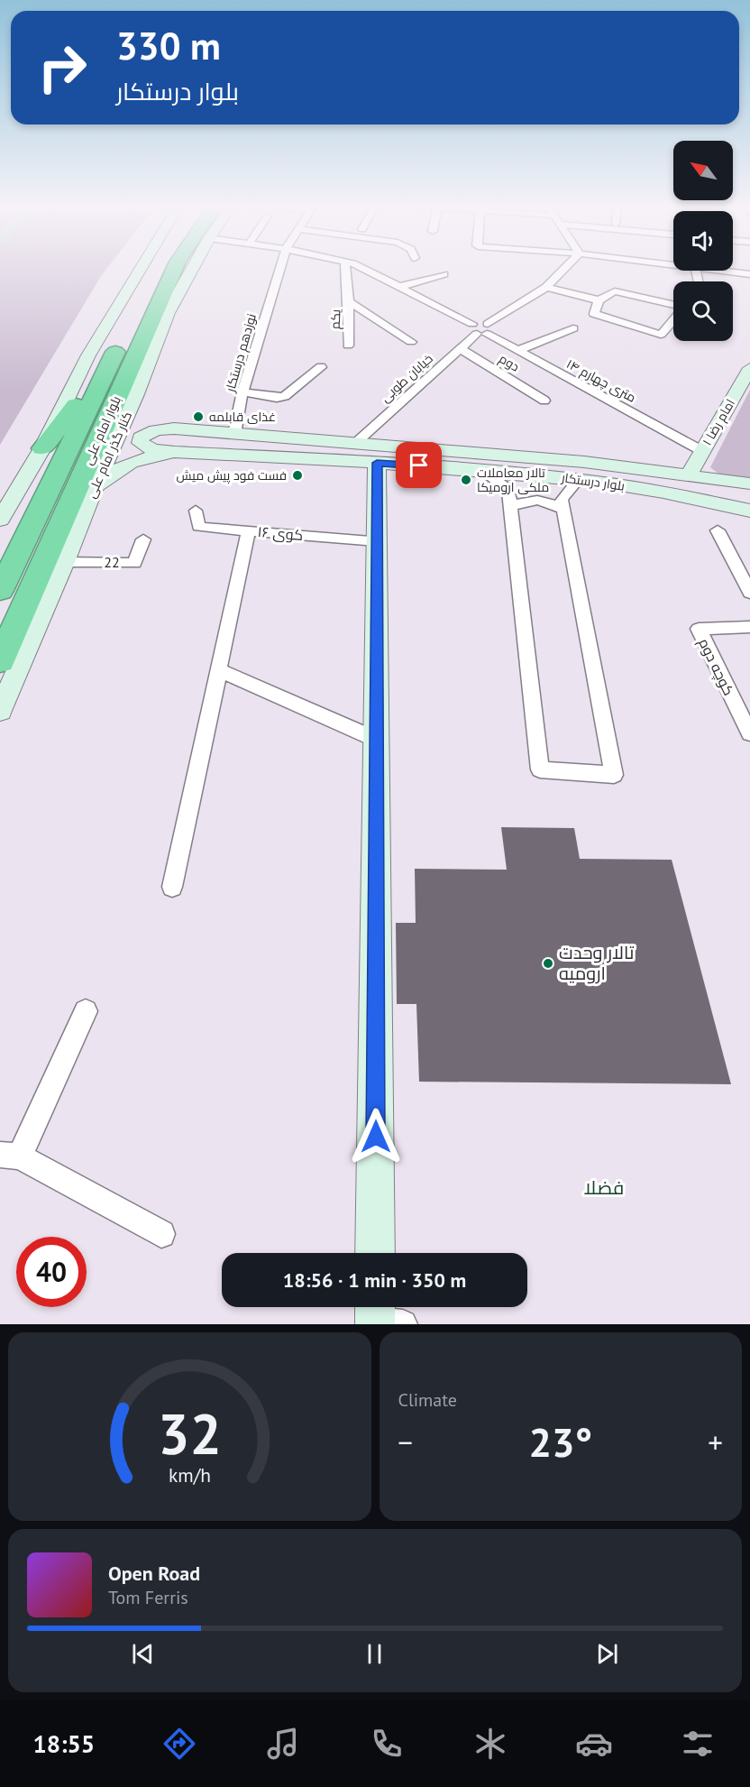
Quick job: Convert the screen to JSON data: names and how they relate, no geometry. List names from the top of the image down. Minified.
{"streets":{"highway":["بلوار امام علی"],"main road":["امام رضا ۱","کنار گذر امام علی","بلوار درستکار"],"street":["یکم","نوزدهم درستکار","دوم","خیابان طوبی","۱۴ متری چهارم","کوی ۱۶","22","کوچه دوم"]},"crossings":[["نوزدهم درستکار","بلوار درستکار"],["دوم","خیابان طوبی"],["خیابان طوبی","۱۴ متری چهارم"],["خیابان طوبی","بلوار درستکار"],["۱۴ متری چهارم","امام رضا ۱"],["امام رضا ۱","بلوار درستکار"],["کنار گذر امام علی","22"]],"districts":["فضلا"],"places":["غذای قابلمه","فست فود پیش میش","تالار معاملات ملکی ارومیکا","تالار وحدت ارومیه"],"north":"top left","page":{"turn":["330 m","بلوار درستکار"],"limit":"40","trip":"18:56 · 1 min · 350 m","tile":"Climate","heat":["−","23°","+"],"song":["Open Road","Tom Ferris"],"tabs":"18:55","gauge":["32","km/h"]}}
